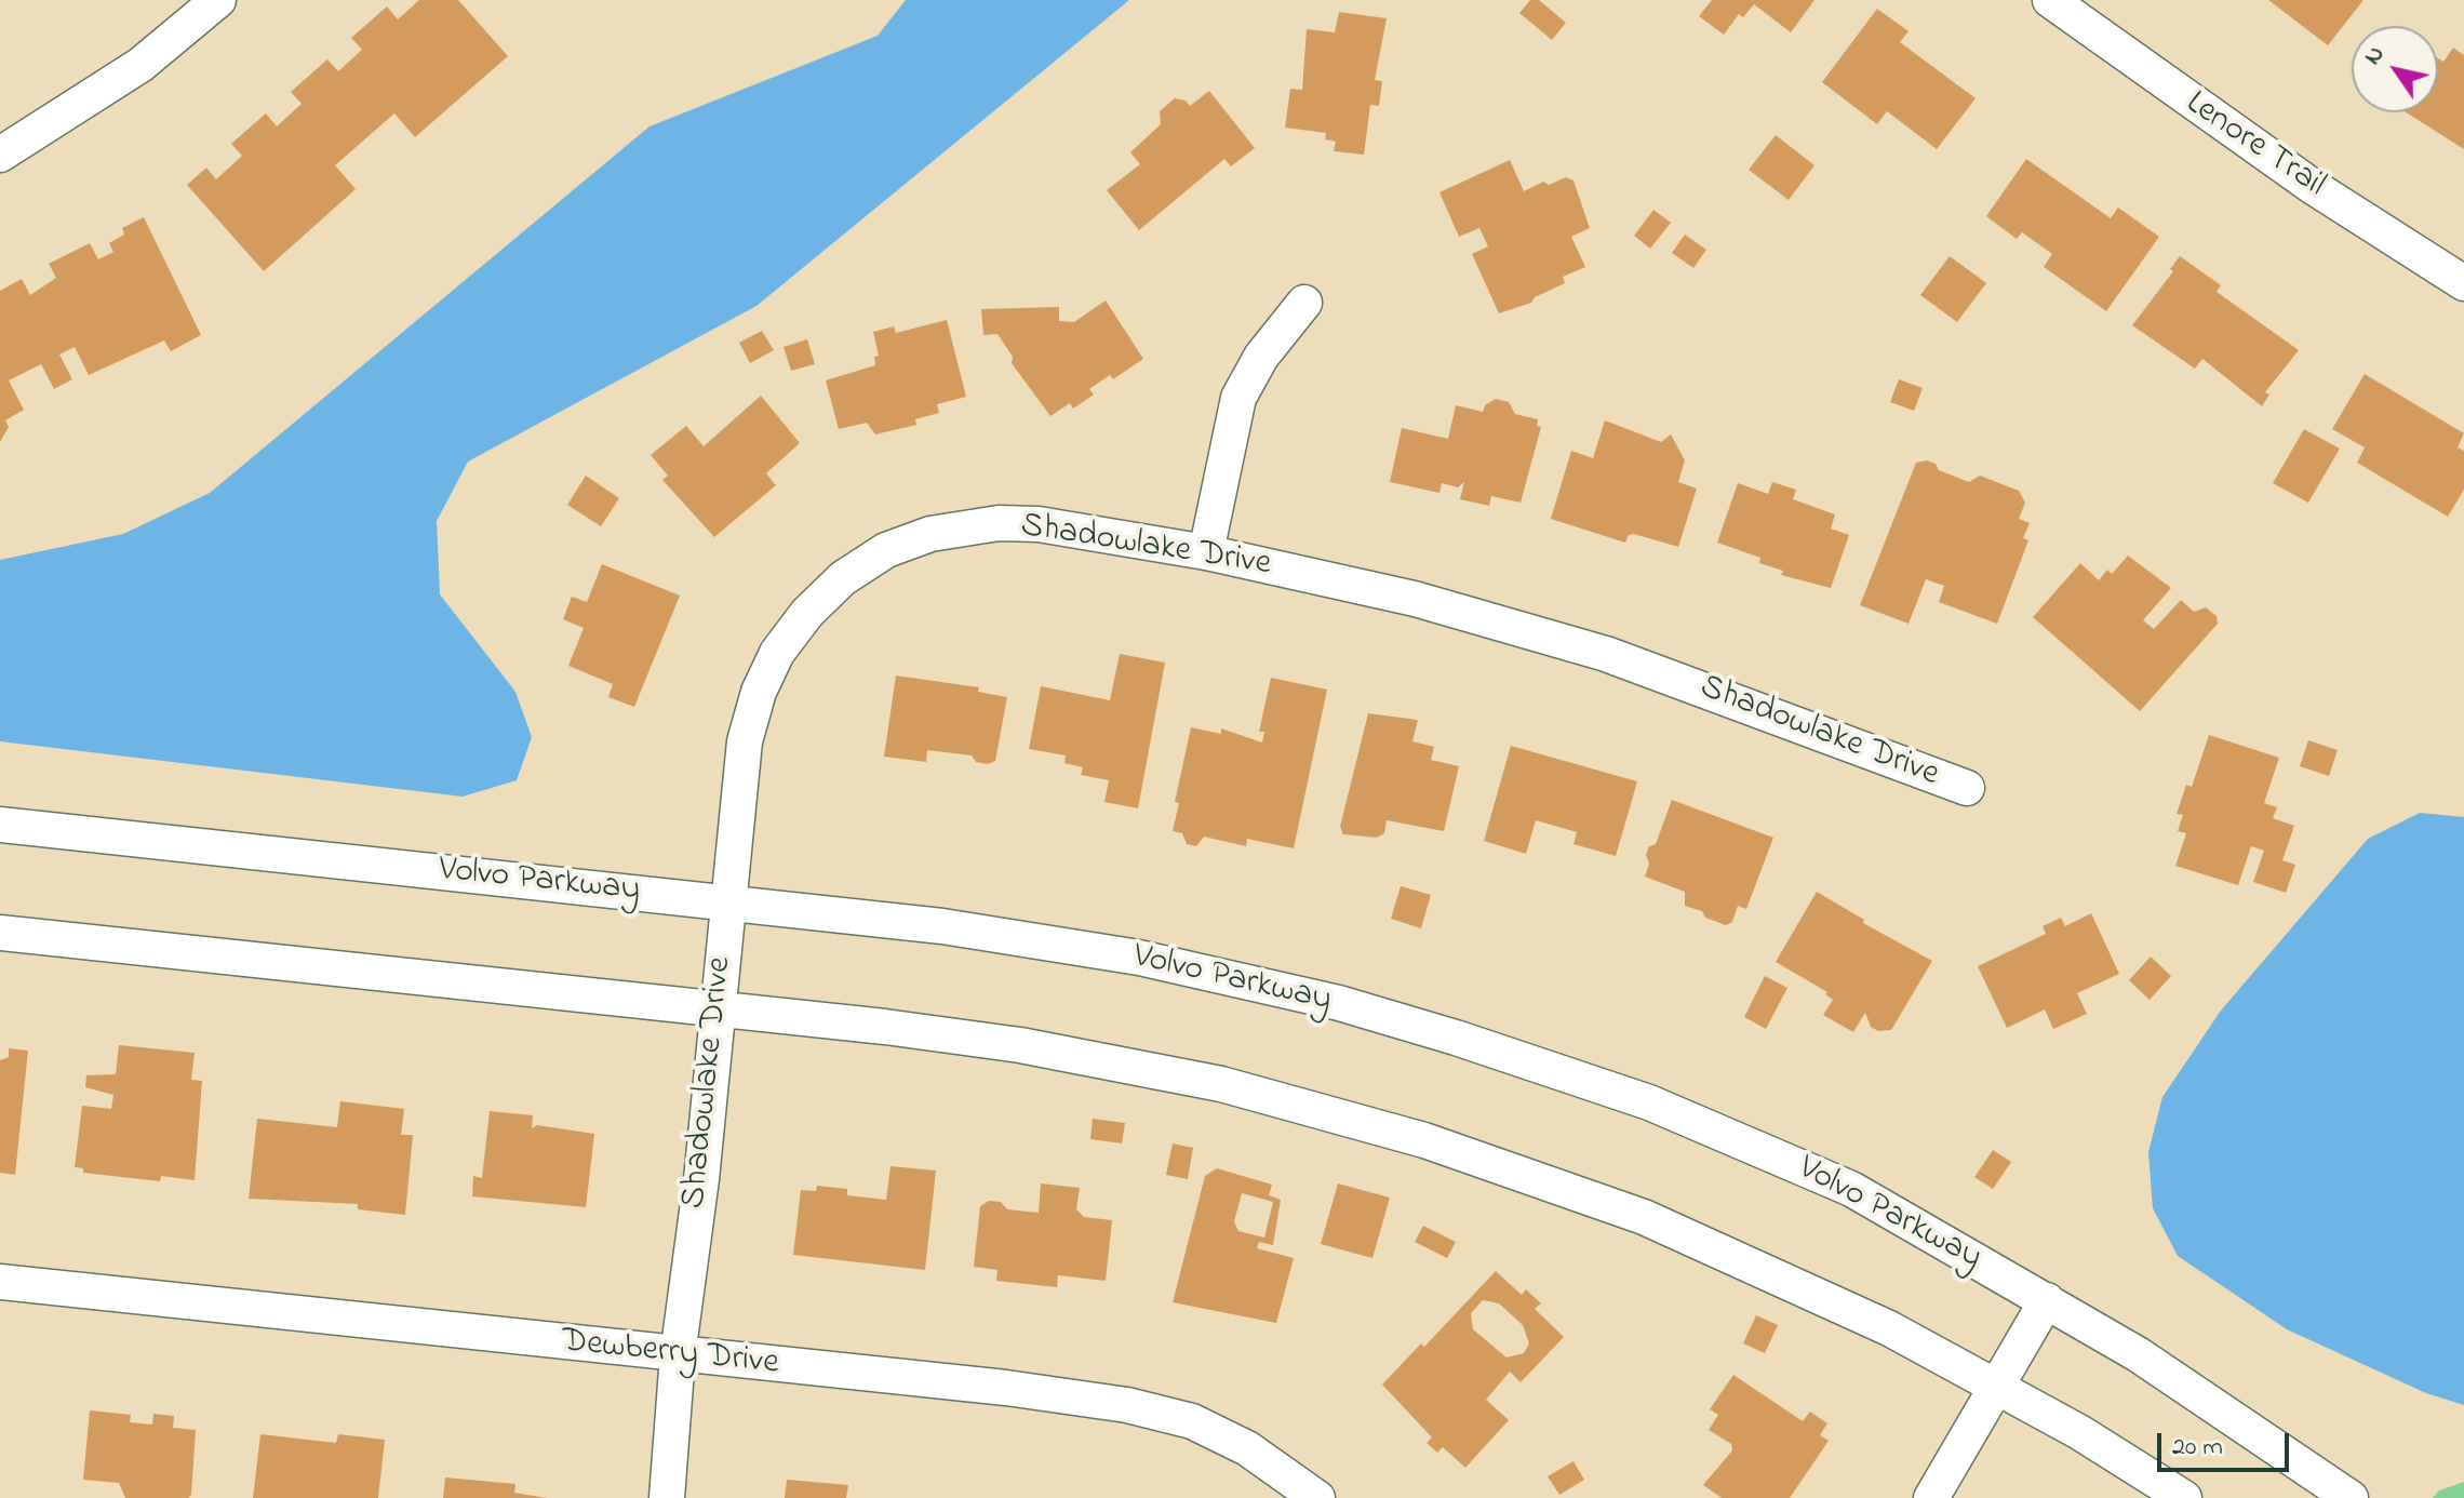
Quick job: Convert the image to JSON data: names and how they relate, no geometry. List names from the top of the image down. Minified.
{"streets":{"street":["Lenore Trail","Shadowlake Drive","Volvo Parkway","Dewberry Drive"]},"crossings":[["Shadowlake Drive","Volvo Parkway"],["Shadowlake Drive","Dewberry Drive"]],"scale_bar":"20 m","north":"top left"}
